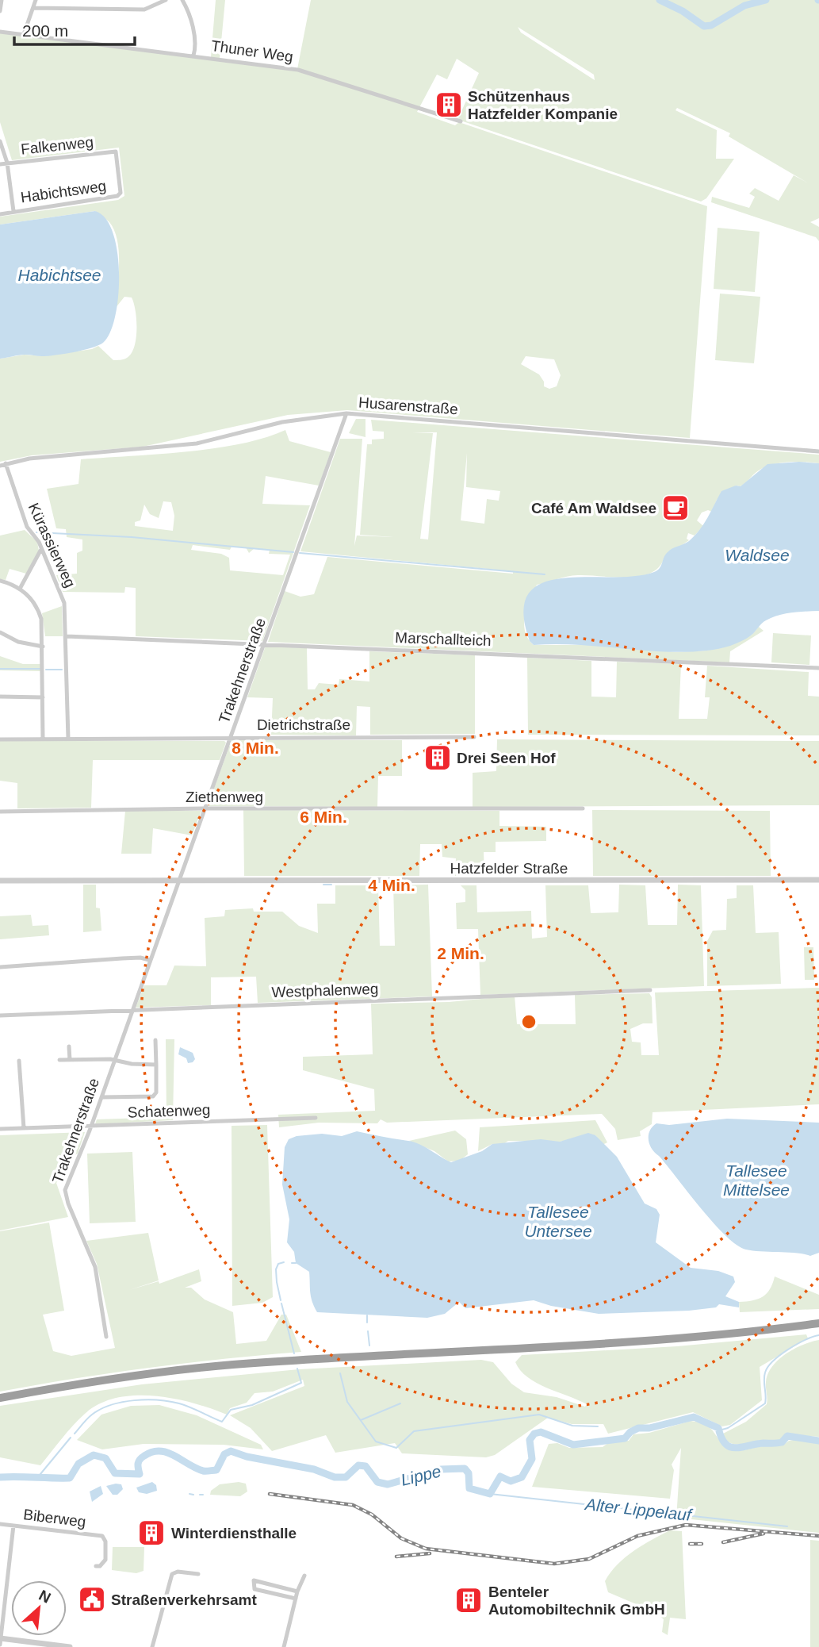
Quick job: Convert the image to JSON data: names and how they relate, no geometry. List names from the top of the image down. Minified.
{"streets":{"street":["Thuner Weg","Falkenweg","Habichtsweg","Husarenstraße","Kürassierweg","Marschallteich","Trakehnerstraße","Dietrichstraße","Ziethenweg","Hatzfelder Straße","Westphalenweg","Schatenweg","Biberweg"]},"crossings":[["Falkenweg","Habichtsweg"],["Husarenstraße","Kürassierweg"],["Husarenstraße","Trakehnerstraße"],["Kürassierweg","Marschallteich"],["Kürassierweg","Dietrichstraße"],["Marschallteich","Trakehnerstraße"],["Trakehnerstraße","Dietrichstraße"],["Trakehnerstraße","Ziethenweg"],["Trakehnerstraße","Hatzfelder Straße"],["Trakehnerstraße","Westphalenweg"],["Trakehnerstraße","Schatenweg"]],"water":["Habichtsee","Waldsee","Tallesee Mittelsee","Tallesee Untersee","Lippe","Alter Lippelauf"],"places":{"building":["Schützenhaus Hatzfelder Kompanie","Drei Seen Hof","Winterdiensthalle","Benteler Automobiltechnik GmbH"],"cafe":["Café Am Waldsee"],"public building":["Straßenverkehrsamt"]},"scale_bar":"200 m","north":"top right","rings":["8 Min.","6 Min.","4 Min.","2 Min."]}
